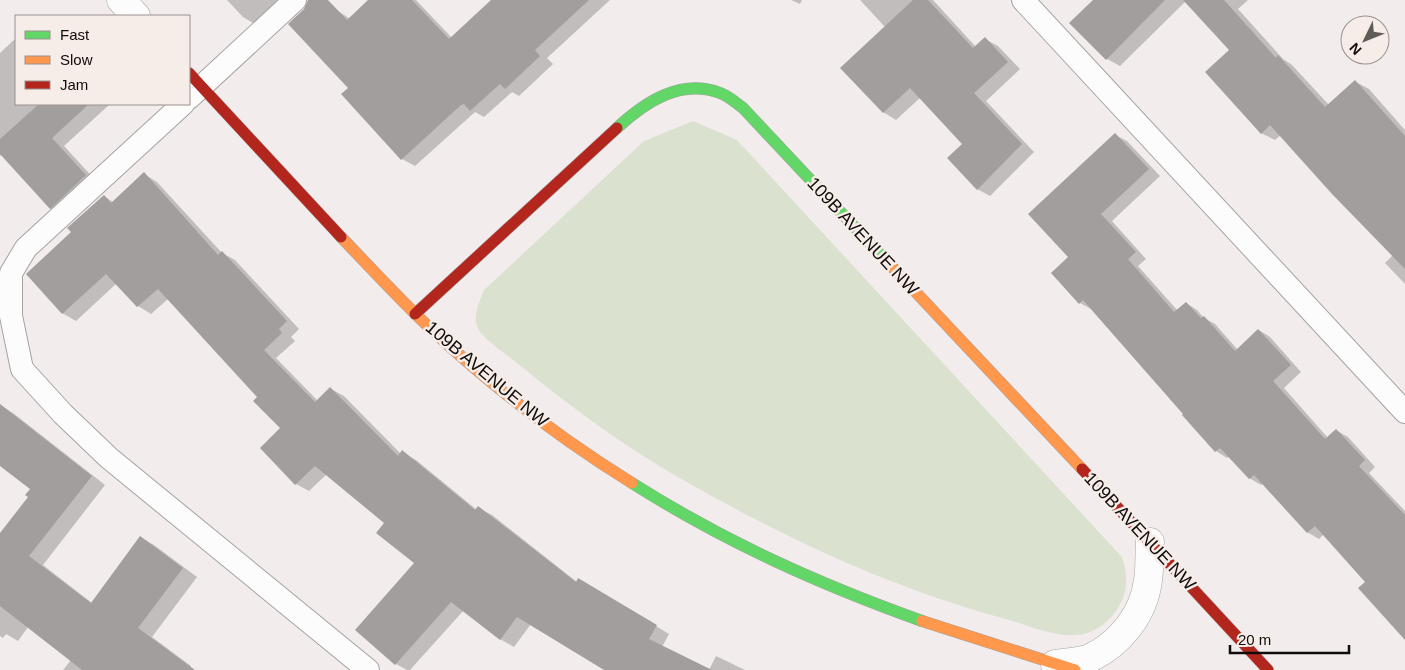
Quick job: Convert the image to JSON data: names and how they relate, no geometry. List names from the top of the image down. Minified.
{"streets":{"street":["109B AVENUE NW"]},"legend":["Fast","Slow","Jam"],"scale_bar":"20 m","north":"bottom left"}
